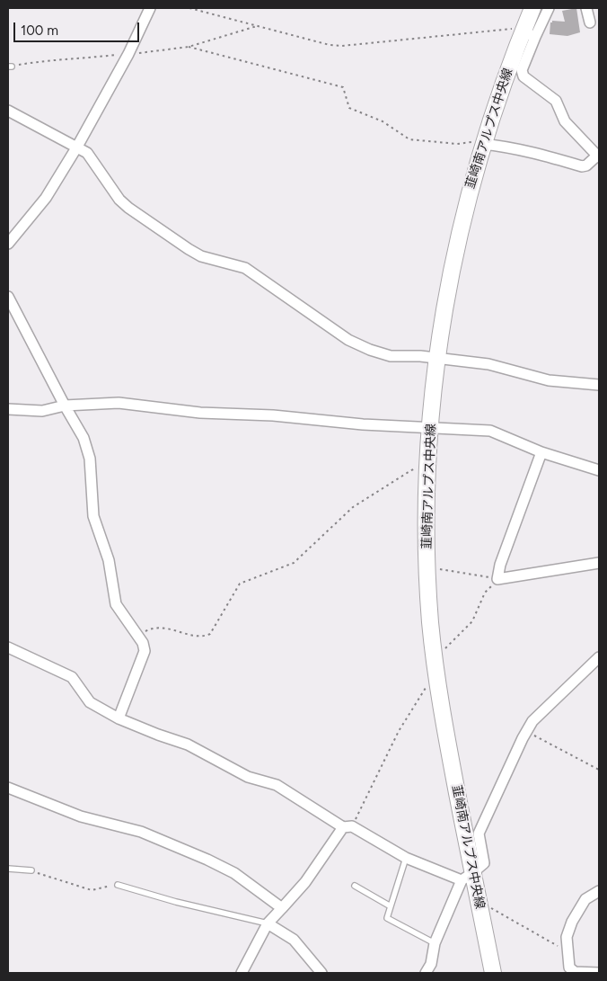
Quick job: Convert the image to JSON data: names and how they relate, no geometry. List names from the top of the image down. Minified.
{"streets":{"main road":["韮崎南アルプス中央線"]},"scale_bar":"100 m"}
